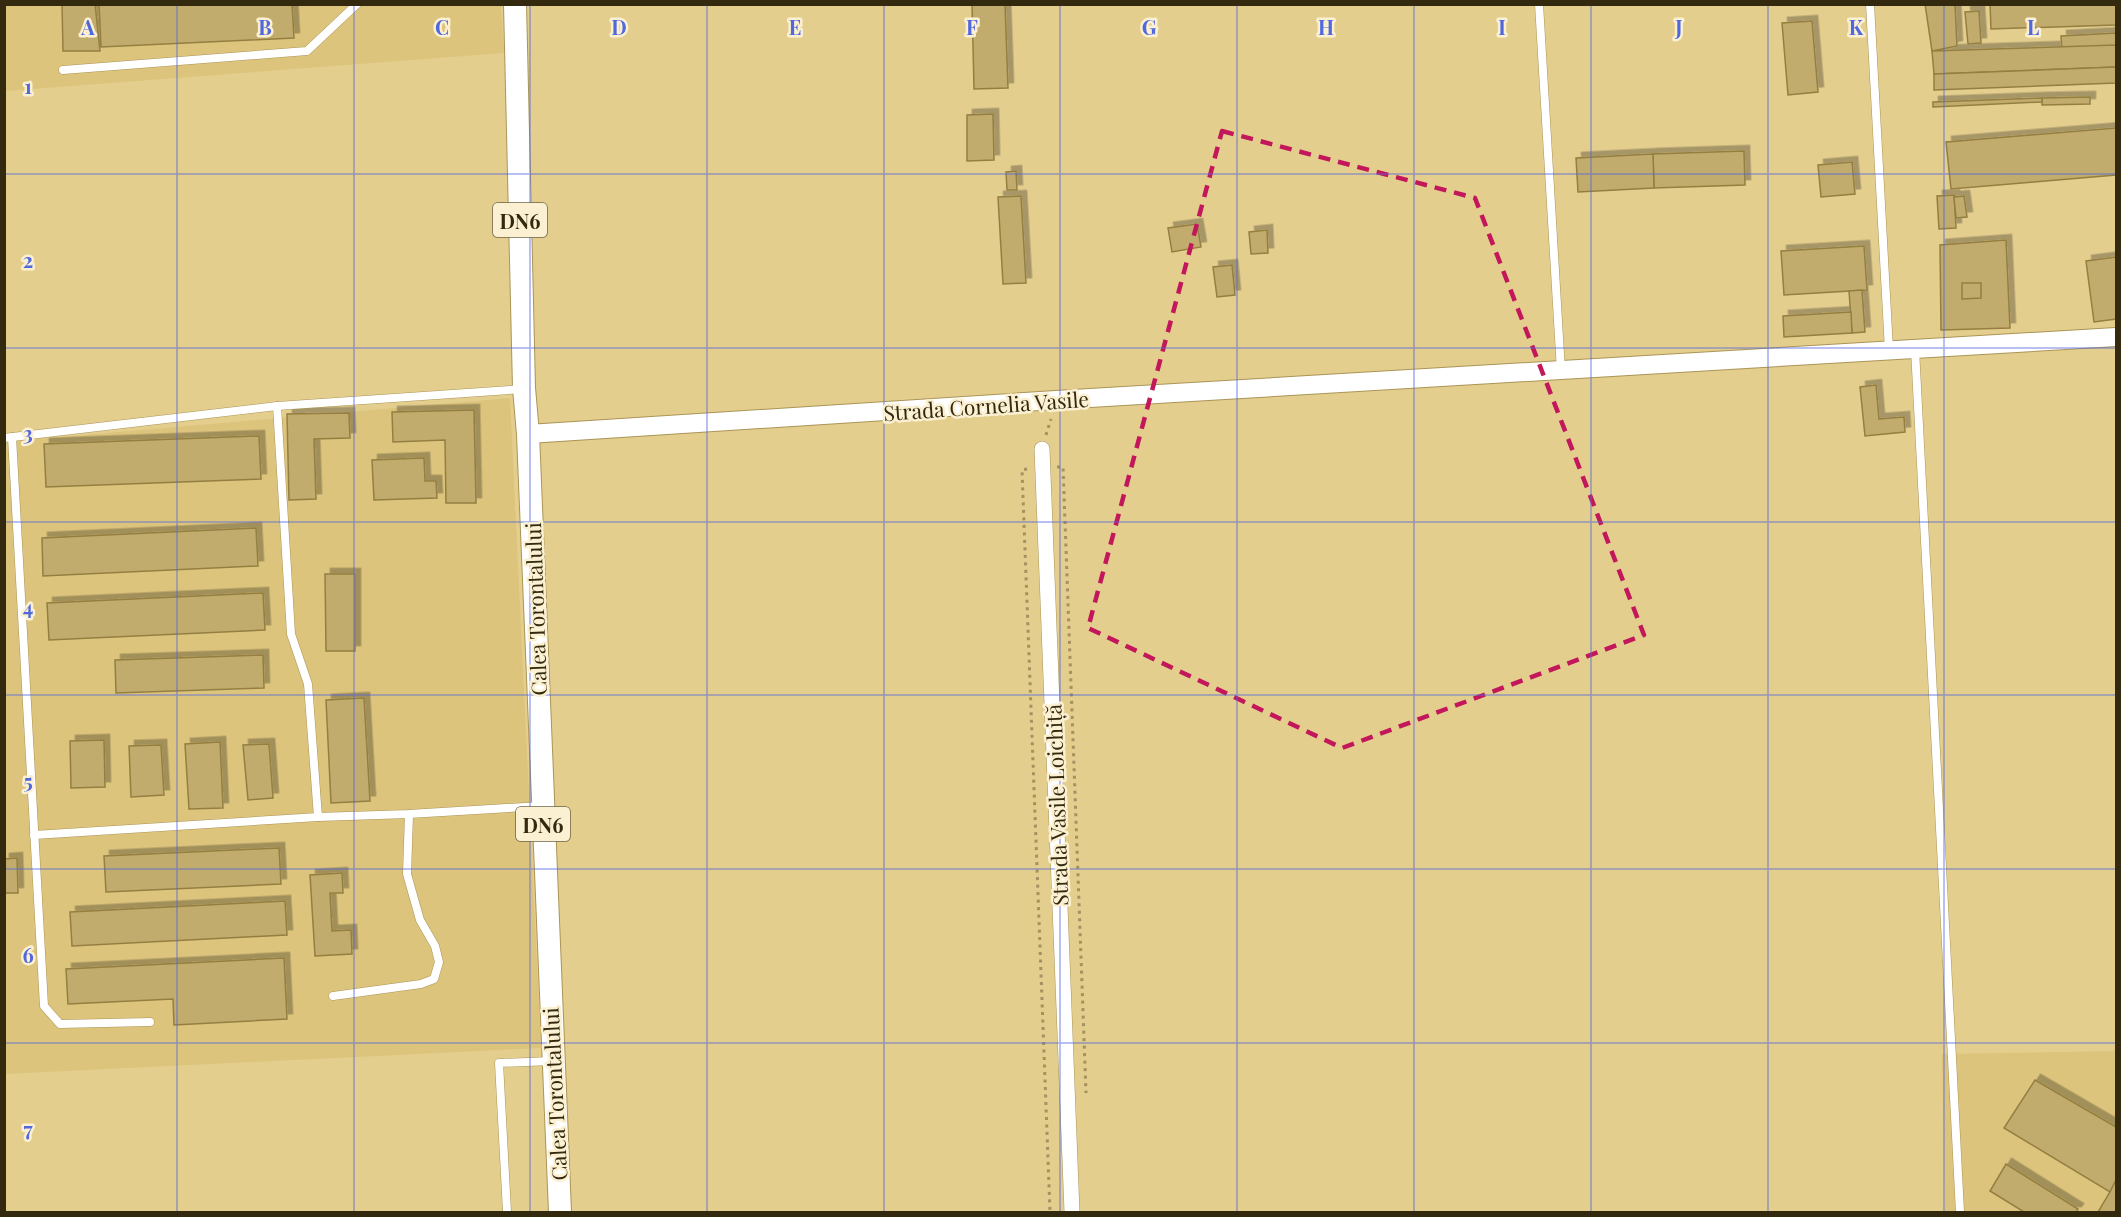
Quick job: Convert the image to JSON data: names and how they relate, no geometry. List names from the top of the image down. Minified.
{"streets":{"main road":["DN6","Calea Torontalului"],"street":["Strada Cornelia Vasile","Strada Vasile Loichiță"]},"crossings":[["Strada Cornelia Vasile","Calea Torontalului"]],"grid":{"columns":["A","B","C","D","E","F","G","H","I","J","K","L"],"rows":["1","2","3","4","5","6","7"]}}
